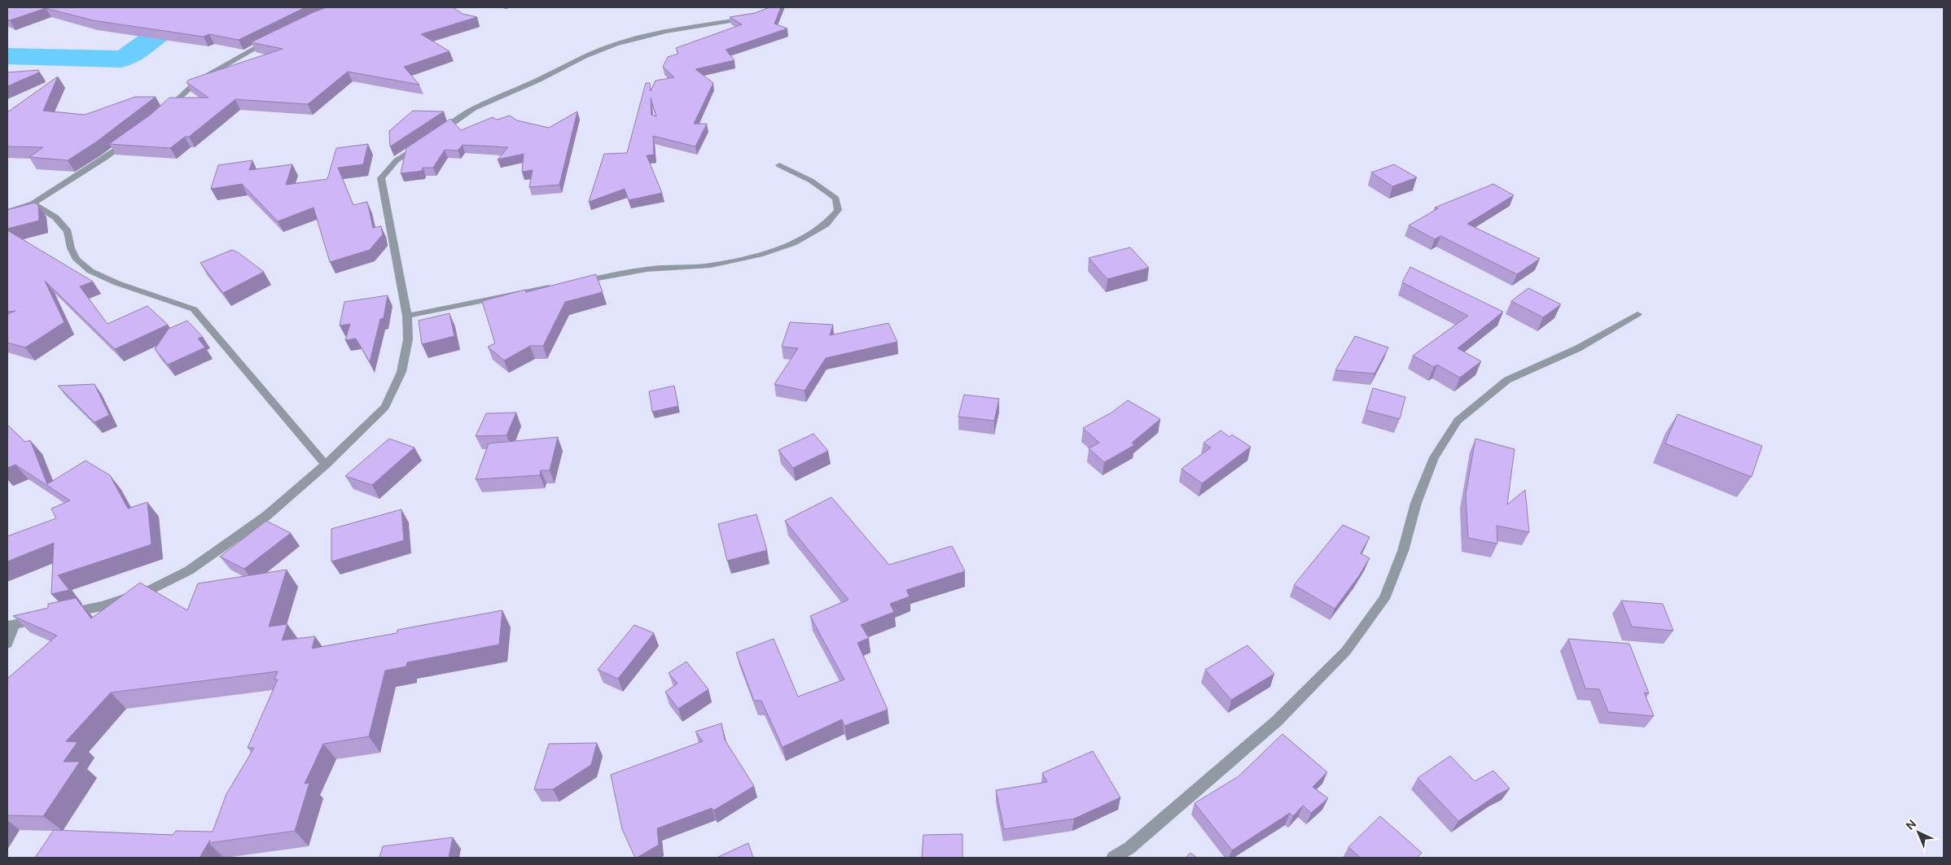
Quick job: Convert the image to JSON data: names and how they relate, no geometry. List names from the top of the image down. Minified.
{"north":"top left"}
